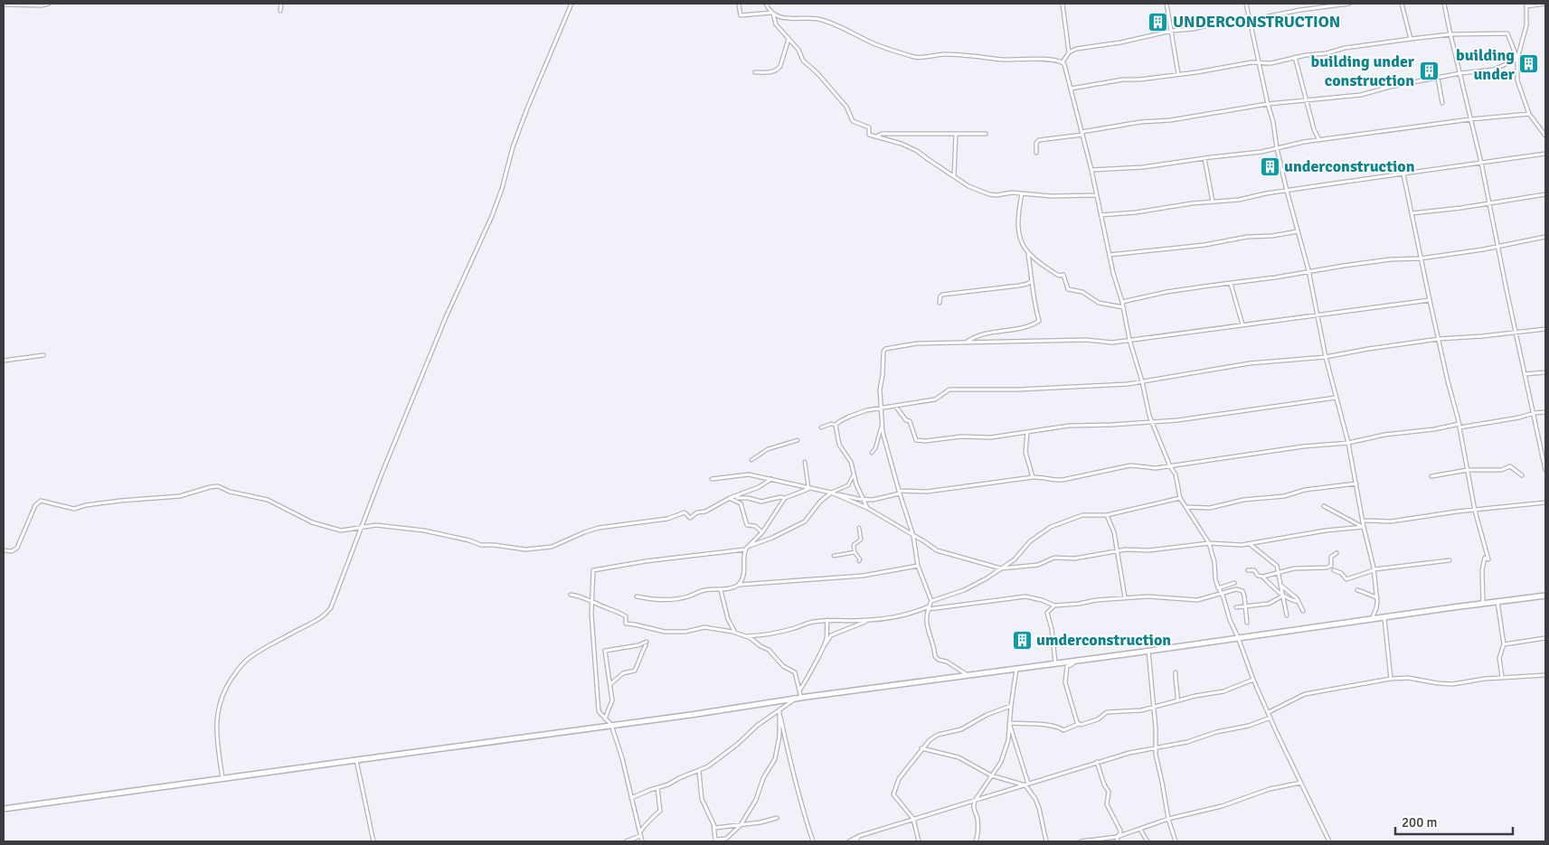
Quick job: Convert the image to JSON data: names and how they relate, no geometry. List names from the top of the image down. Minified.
{"places":{"building":["UNDERCONSTRUCTION","building under","building under construction","underconstruction","umderconstruction"]},"scale_bar":"200 m"}
